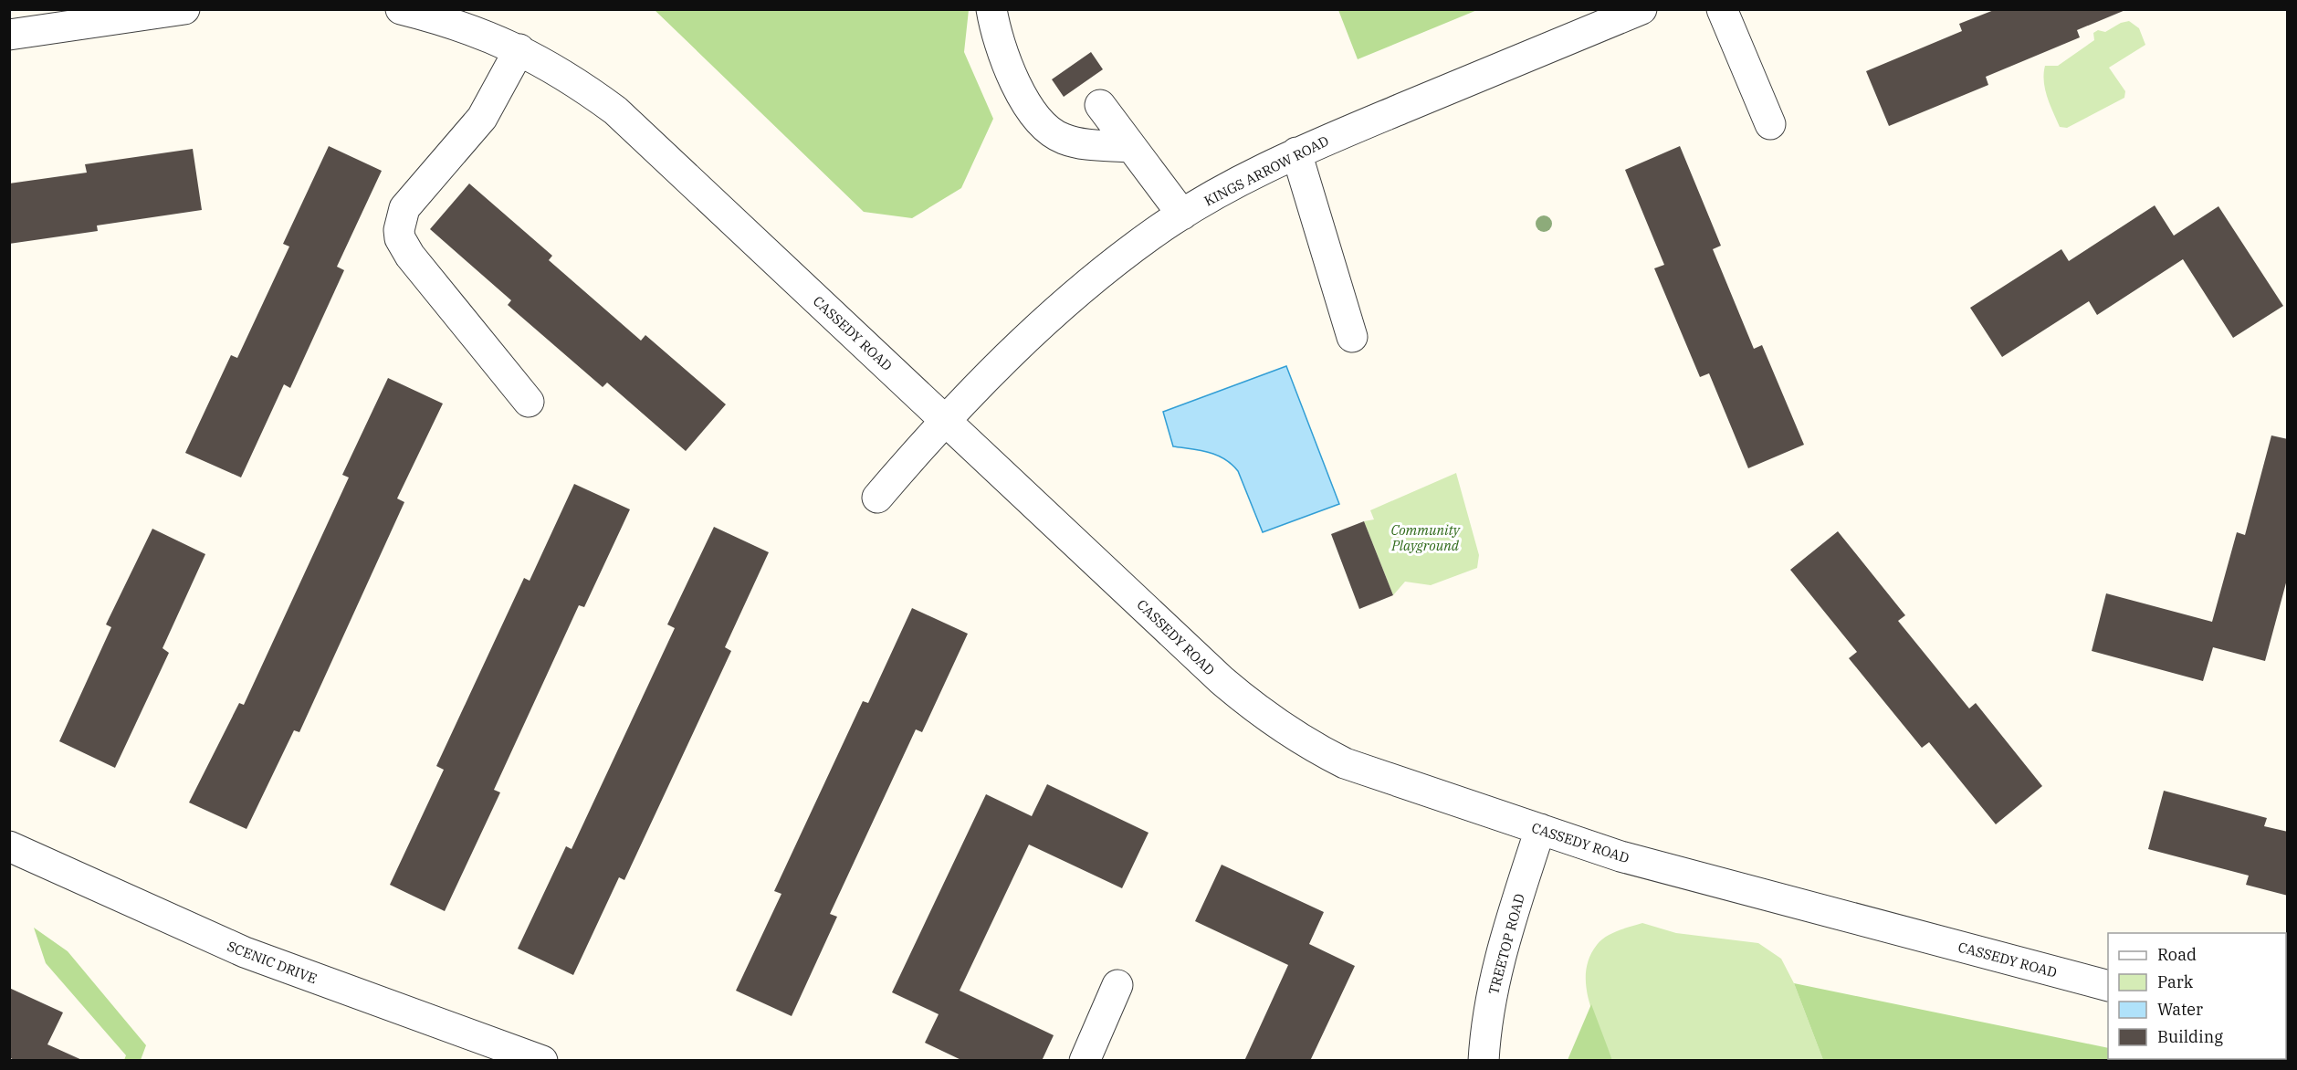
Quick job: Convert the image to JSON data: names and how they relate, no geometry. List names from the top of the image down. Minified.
{"streets":{"street":["KINGS ARROW ROAD","CASSEDY ROAD","TREETOP ROAD","SCENIC DRIVE"]},"crossings":[["KINGS ARROW ROAD","CASSEDY ROAD"],["CASSEDY ROAD","TREETOP ROAD"]],"parks":["Community Playground"],"legend":["Road","Park","Water","Building"]}
